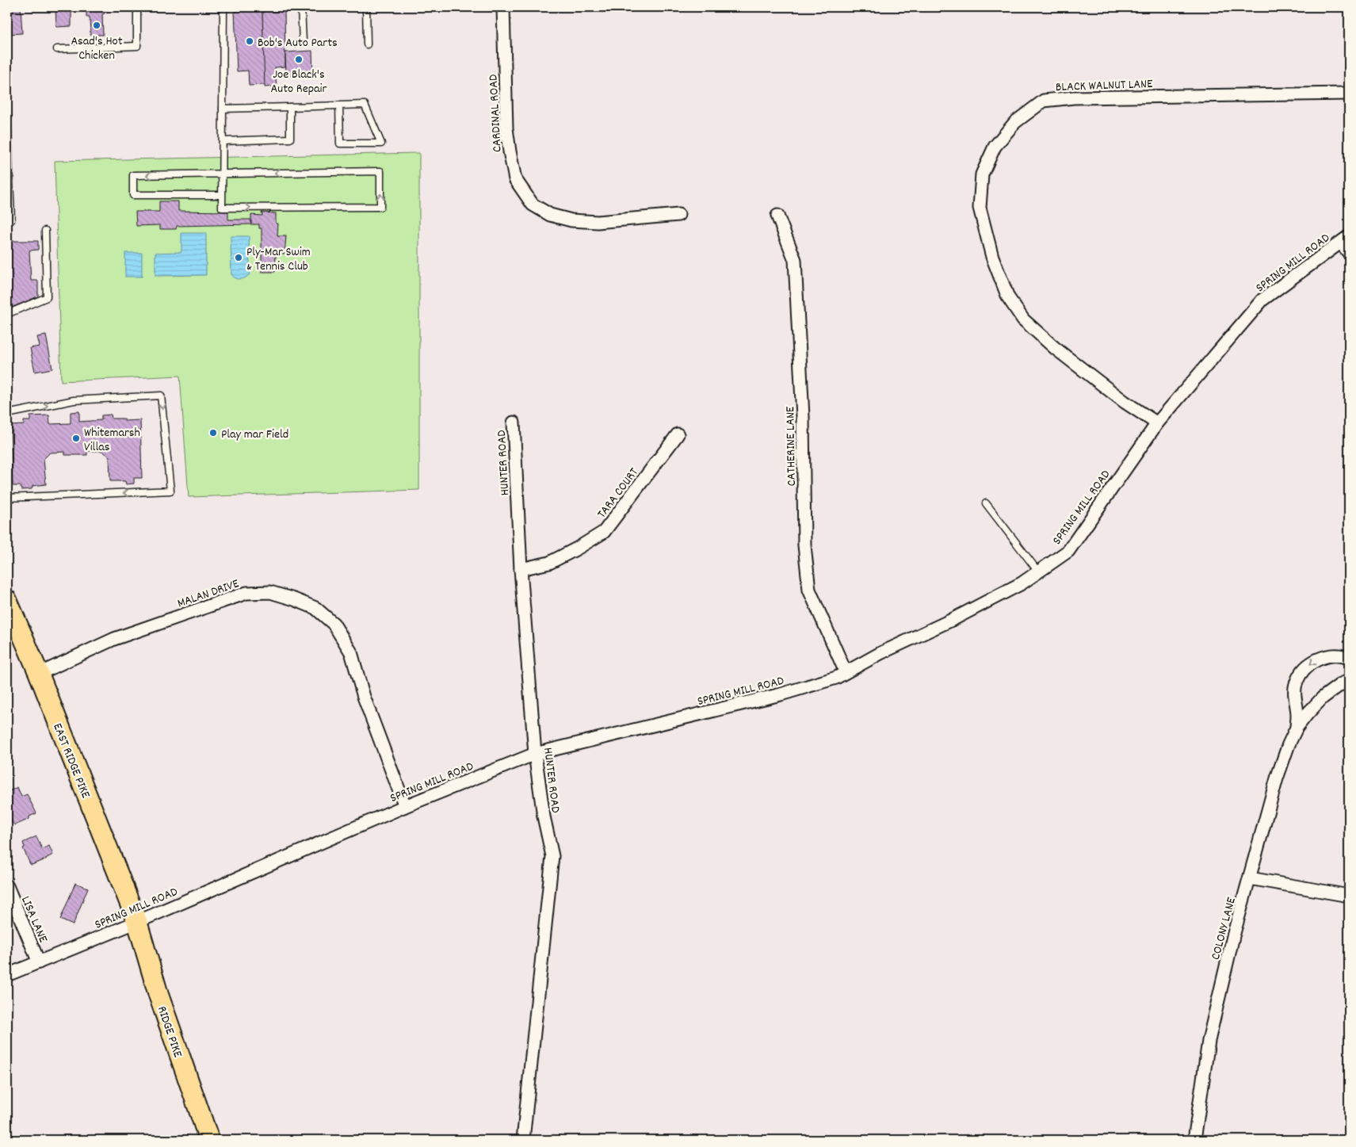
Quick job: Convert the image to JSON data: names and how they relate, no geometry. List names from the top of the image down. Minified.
{"streets":{"main road":["EAST RIDGE PIKE","RIDGE PIKE"],"street":["BLACK WALNUT LANE","CARDINAL ROAD","SPRING MILL ROAD","CATHERINE LANE","HUNTER ROAD","TARA COURT","MALAN DRIVE","LISA LANE","COLONY LANE"]},"crossings":[["BLACK WALNUT LANE","SPRING MILL ROAD"],["SPRING MILL ROAD","CATHERINE LANE"],["SPRING MILL ROAD","HUNTER ROAD"],["SPRING MILL ROAD","MALAN DRIVE"],["SPRING MILL ROAD","EAST RIDGE PIKE"],["SPRING MILL ROAD","LISA LANE"],["SPRING MILL ROAD","RIDGE PIKE"],["HUNTER ROAD","TARA COURT"],["MALAN DRIVE","EAST RIDGE PIKE"],["EAST RIDGE PIKE","RIDGE PIKE"]],"places":["Asad's Hot Chicken","Bob's Auto Parts","Joe Black's Auto Repair","Ply-Mar Swim & Tennis Club","Play mar Field","Whitemarsh Villas"]}
